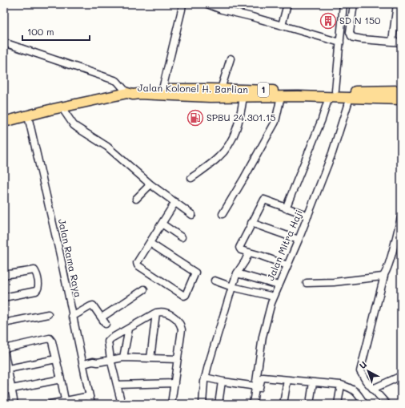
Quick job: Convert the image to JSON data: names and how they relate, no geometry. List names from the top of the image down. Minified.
{"streets":{"highway":["Jalan Kolonel H. Barlian","1"],"street":["Jalan Mitra Haji","Jalan Rama Raya"]},"crossings":[["Jalan Kolonel H. Barlian","1"],["Jalan Kolonel H. Barlian","Jalan Mitra Haji"],["1","Jalan Rama Raya"]],"places":{"building":["SD N 150"],"fuel station":["SPBU 24.301.15"]},"scale_bar":"100 m","north":"top left"}
